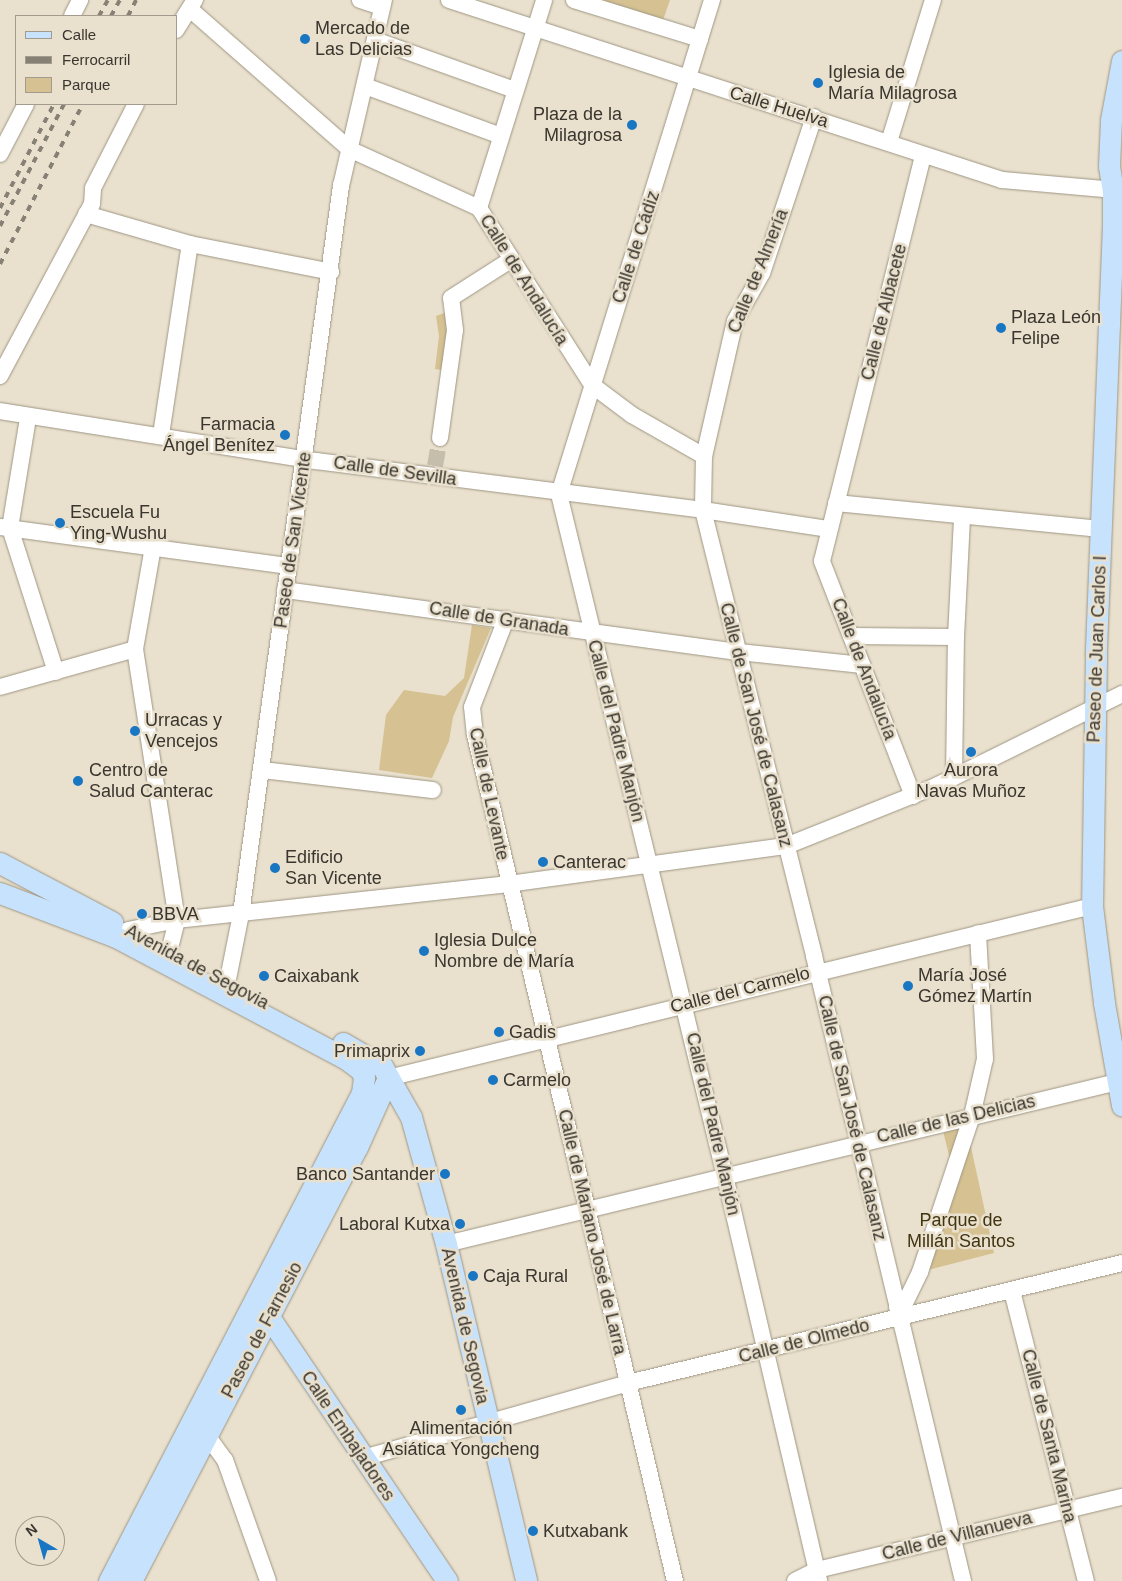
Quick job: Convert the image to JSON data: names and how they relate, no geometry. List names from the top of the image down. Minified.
{"streets":{"main road":["Paseo de Juan Carlos I","Avenida de Segovia","Paseo de Farnesio","Calle Embajadores"],"street":["Calle Huelva","Calle de Cádiz","Calle de Almería","Calle de Andalucía","Calle de Albacete","Calle de Sevilla","Paseo de San Vicente","Calle de Granada","Calle de San José de Calasanz","Calle del Padre Manjón","Calle de Levante","Calle del Carmelo","Calle de las Delicias","Calle de Mariano José de Larra","Calle de Olmedo","Calle de Santa Marina","Calle de Villanueva"]},"crossings":[["Calle Huelva","Calle de Cádiz"],["Calle Huelva","Calle de Almería"],["Calle Huelva","Calle de Albacete"],["Calle Huelva","Paseo de Juan Carlos I"],["Calle de Cádiz","Calle de Andalucía"],["Calle de Cádiz","Calle de Sevilla"],["Calle de Cádiz","Calle del Padre Manjón"],["Calle de Almería","Calle de Andalucía"],["Calle de Almería","Calle de Sevilla"],["Calle de Almería","Calle de San José de Calasanz"],["Calle de Andalucía","Calle de Albacete"],["Calle de Andalucía","Calle de Sevilla"],["Calle de Andalucía","Paseo de San Vicente"],["Calle de Andalucía","Calle de Granada"],["Calle de Sevilla","Paseo de San Vicente"],["Calle de Sevilla","Calle de San José de Calasanz"],["Calle de Sevilla","Calle del Padre Manjón"],["Paseo de San Vicente","Calle de Granada"],["Paseo de San Vicente","Avenida de Segovia"],["Calle de Granada","Calle de San José de Calasanz"],["Calle de Granada","Calle del Padre Manjón"],["Calle de Granada","Calle de Levante"],["Paseo de Juan Carlos I","Calle del Carmelo"],["Paseo de Juan Carlos I","Calle de las Delicias"],["Calle de San José de Calasanz","Calle del Carmelo"],["Calle de San José de Calasanz","Calle de las Delicias"],["Calle de San José de Calasanz","Calle de Olmedo"],["Calle de San José de Calasanz","Calle de Villanueva"],["Calle del Padre Manjón","Calle del Carmelo"],["Calle del Padre Manjón","Calle de las Delicias"],["Calle del Padre Manjón","Calle de Olmedo"],["Calle del Padre Manjón","Calle de Villanueva"],["Calle de Levante","Calle de Mariano José de Larra"],["Avenida de Segovia","Calle del Carmelo"],["Avenida de Segovia","Calle de las Delicias"],["Avenida de Segovia","Paseo de Farnesio"],["Avenida de Segovia","Calle de Olmedo"],["Calle del Carmelo","Calle de Mariano José de Larra"],["Calle del Carmelo","Paseo de Farnesio"],["Calle de las Delicias","Calle de Mariano José de Larra"],["Calle de Mariano José de Larra","Calle de Olmedo"],["Paseo de Farnesio","Calle Embajadores"],["Calle de Olmedo","Calle Embajadores"],["Calle de Olmedo","Calle de Santa Marina"],["Calle de Santa Marina","Calle de Villanueva"]],"parks":["Parque de Millán Santos"],"places":["Mercado de Las Delicias","Iglesia de María Milagrosa","Plaza de la Milagrosa","Plaza León Felipe","Farmacia Ángel Benítez","Escuela Fu Ying-Wushu","Urracas y Vencejos","Aurora Navas Muñoz","Centro de Salud Canterac","Canterac","Edificio San Vicente","BBVA","Iglesia Dulce Nombre de María","Caixabank","María José Gómez Martín","Gadis","Primaprix","Carmelo","Banco Santander","Laboral Kutxa","Caja Rural","Alimentación Asiática Yongcheng","Kutxabank"],"legend":["Calle","Ferrocarril","Parque"],"north":"top left"}
